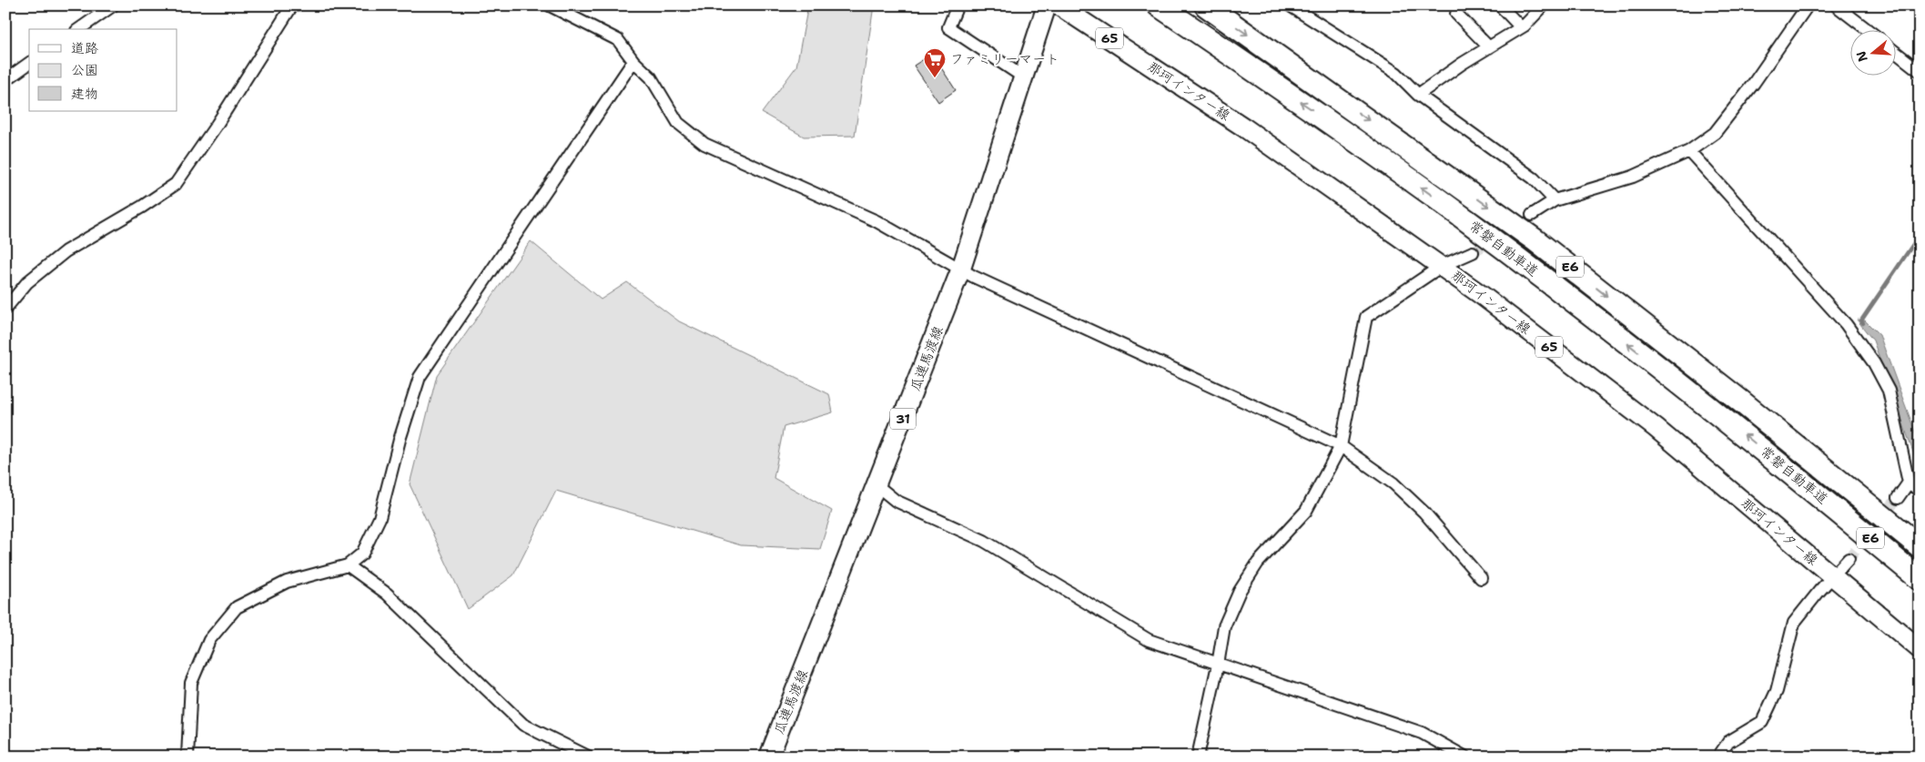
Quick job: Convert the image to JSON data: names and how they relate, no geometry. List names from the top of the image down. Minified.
{"streets":{"highway":["常磐自動車道","E6"],"main road":["65","那珂インター線","瓜連馬渡線","31"]},"places":{"supermarket":["ファミリーマート"]},"legend":["道路","公園","建物"],"north":"left"}
